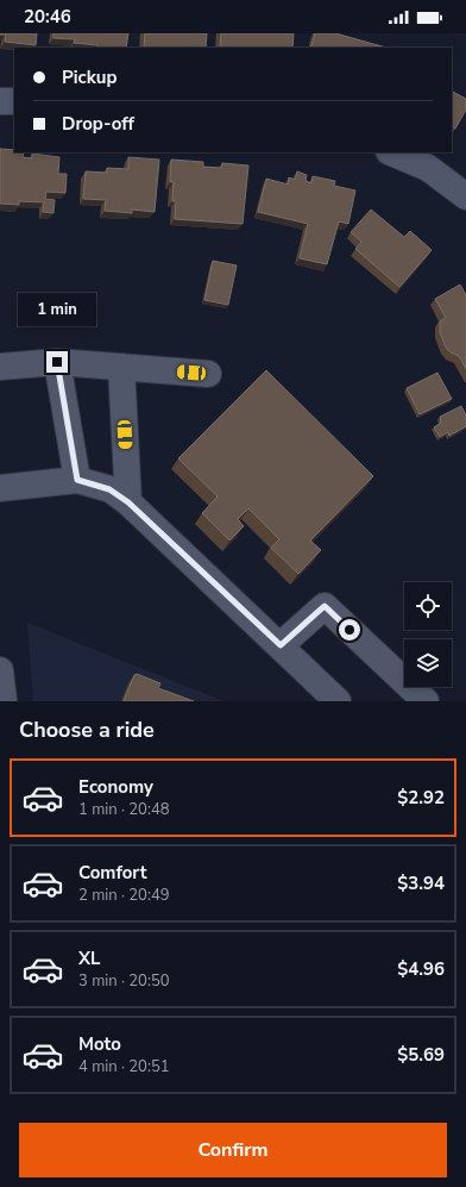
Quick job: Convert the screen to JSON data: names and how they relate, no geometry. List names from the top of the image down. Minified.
{"page":{"status":"20:46","banner":["Pickup","Drop-off"],"bubble":"1 min","heading":"Choose a ride","list":[{"name":"Economy","note":"1 min · 20:48","value":"$2.92"},{"name":"Comfort","note":"2 min · 20:49","value":"$3.94"},{"name":"XL","note":"3 min · 20:50","value":"$4.96"},{"name":"Moto","note":"4 min · 20:51","value":"$5.69"}],"buttons":"Confirm"}}
